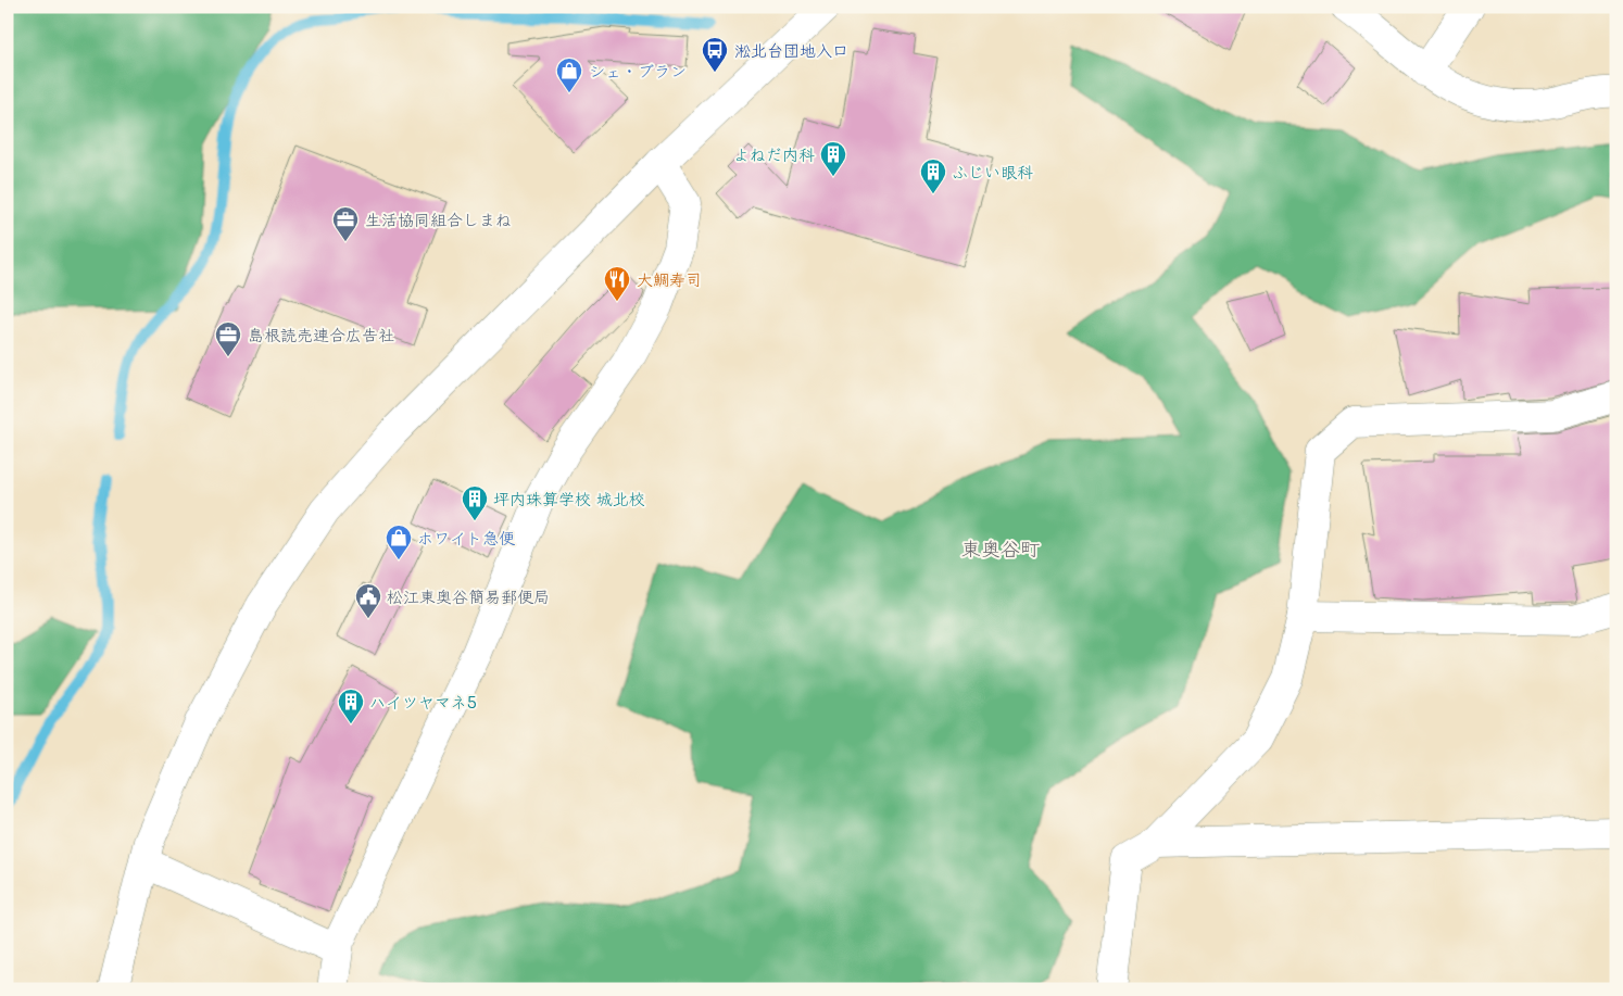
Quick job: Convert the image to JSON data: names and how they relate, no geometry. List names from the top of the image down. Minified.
{"districts":["東奥谷町"],"places":{"bus stop":["淞北台団地入口"],"shop":["シェ・ブラン","ホワイト急便"],"building":["よねだ内科","ふじい眼科","坪内珠算学校 城北校","ハイツヤマネ5"],"office":["生活協同組合しまね","島根読売連合広告社"],"restaurant":["大鯛寿司"],"public building":["松江東奥谷簡易郵便局"]}}
